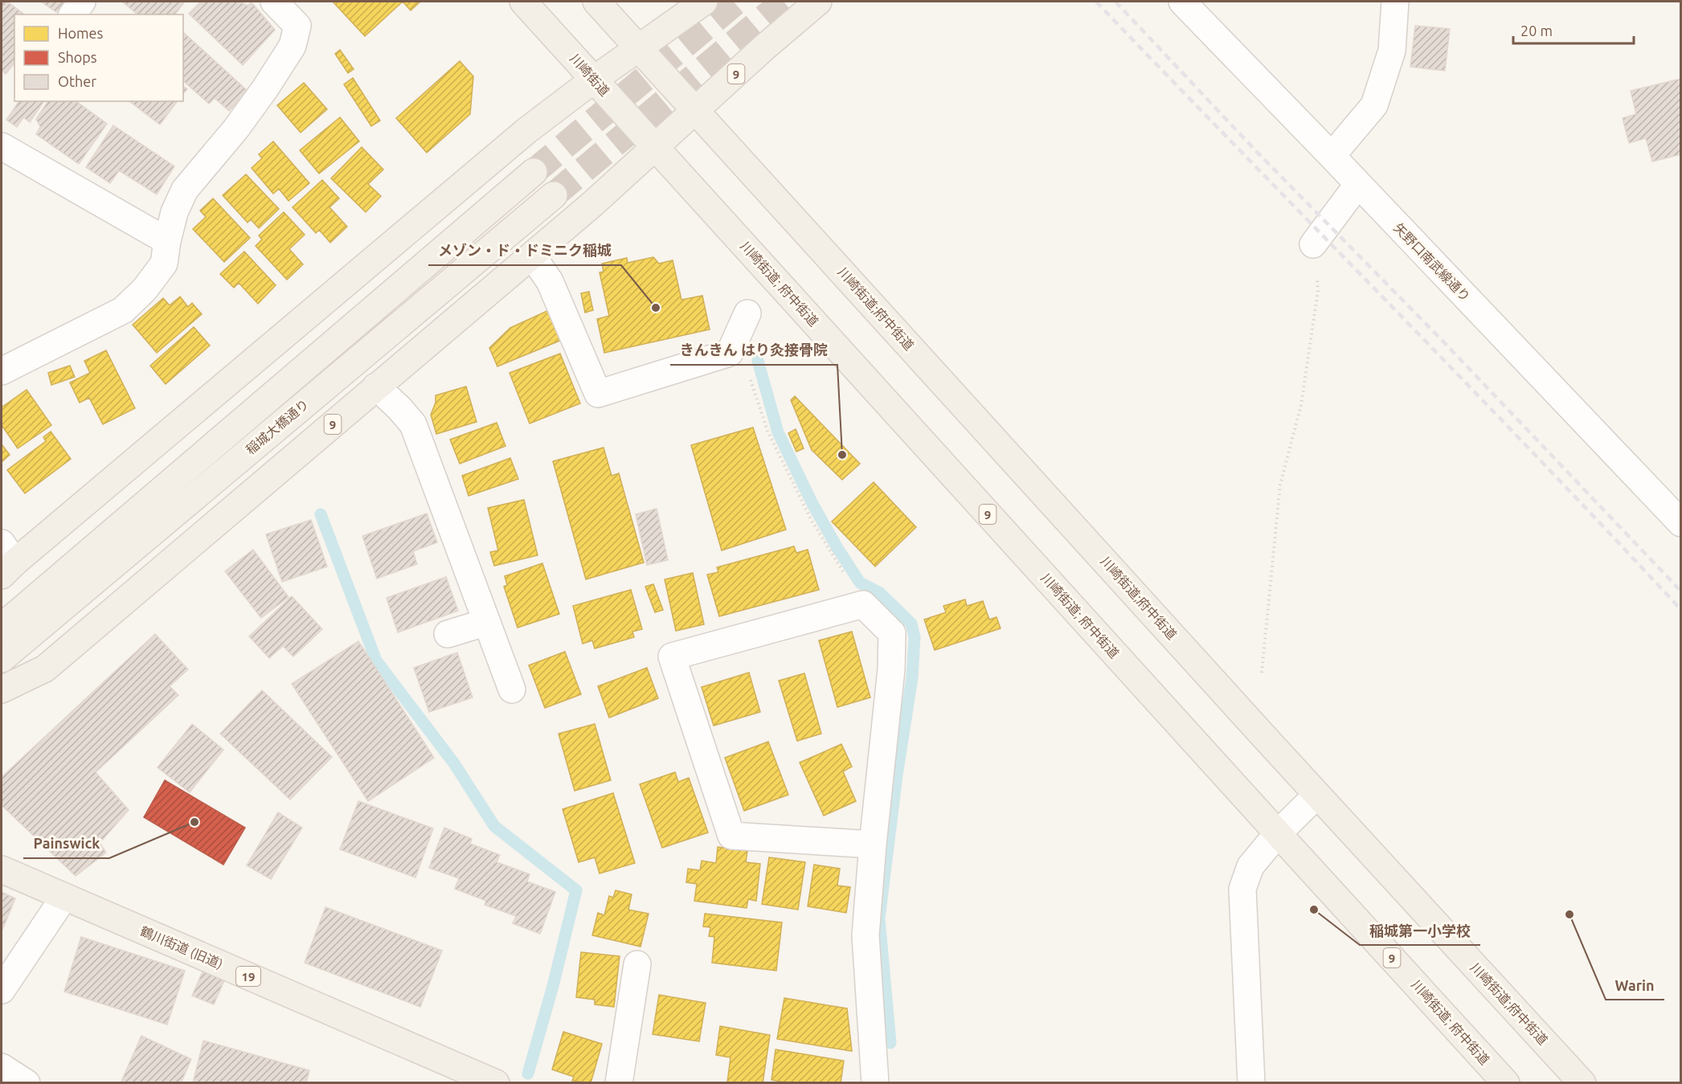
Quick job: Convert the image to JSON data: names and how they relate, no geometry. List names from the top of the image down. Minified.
{"streets":{"main road":["9","川崎街道","川崎街道; 府中街道","川崎街道;府中街道","稲城大橋通り","鶴川街道 (旧道)","19"],"street":["矢野口南武線通り"]},"crossings":[["9","川崎街道"],["9","川崎街道; 府中街道"],["9","川崎街道;府中街道"],["川崎街道","川崎街道; 府中街道"]],"places":["メゾン・ド・ドミニク稲城","きんきん はり灸接骨院","Painswick","稲城第一小学校","Warin"],"legend":["Homes","Shops","Other"],"scale_bar":"20 m"}
